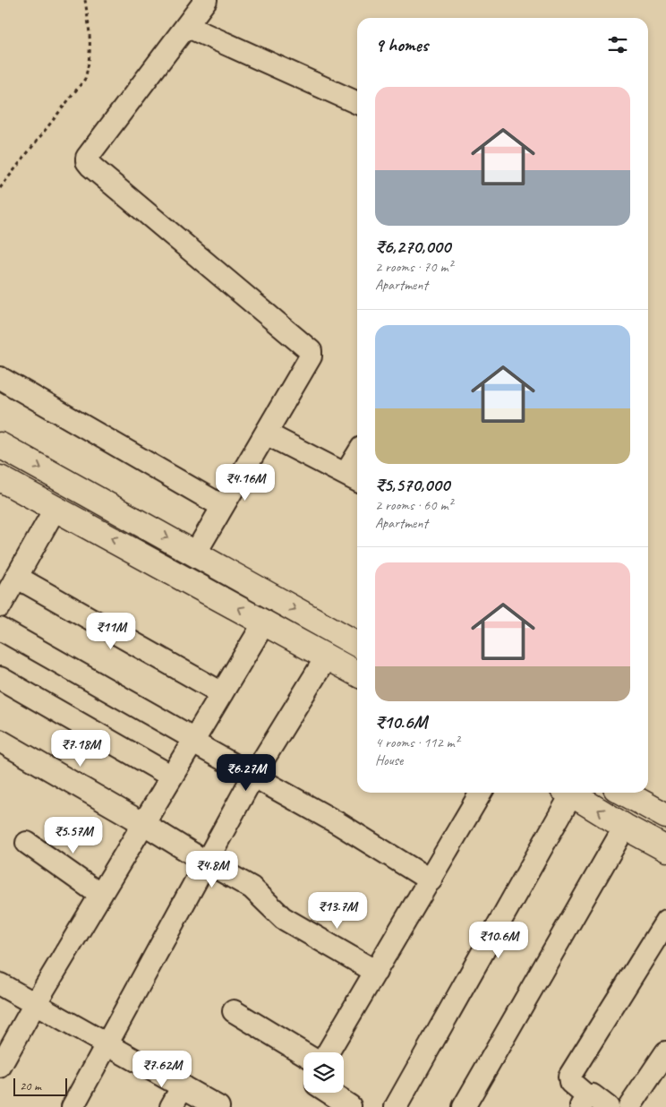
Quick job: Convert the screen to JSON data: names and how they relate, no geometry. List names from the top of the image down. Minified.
{"scale_bar":"20 m","page":{"heading":"9 homes","list":[{"name":"₹6,270,000","note":"2 rooms · 70 m² · Apartment"},{"name":"₹5,570,000","note":"2 rooms · 60 m² · Apartment"},{"name":"₹10.6M","note":"4 rooms · 112 m² · House"}],"price":["₹4.16M","₹11M","₹7.18M","₹6.27M","₹5.57M","₹4.8M","₹13.7M","₹10.6M","₹7.62M"],"scale":"20 m"}}
